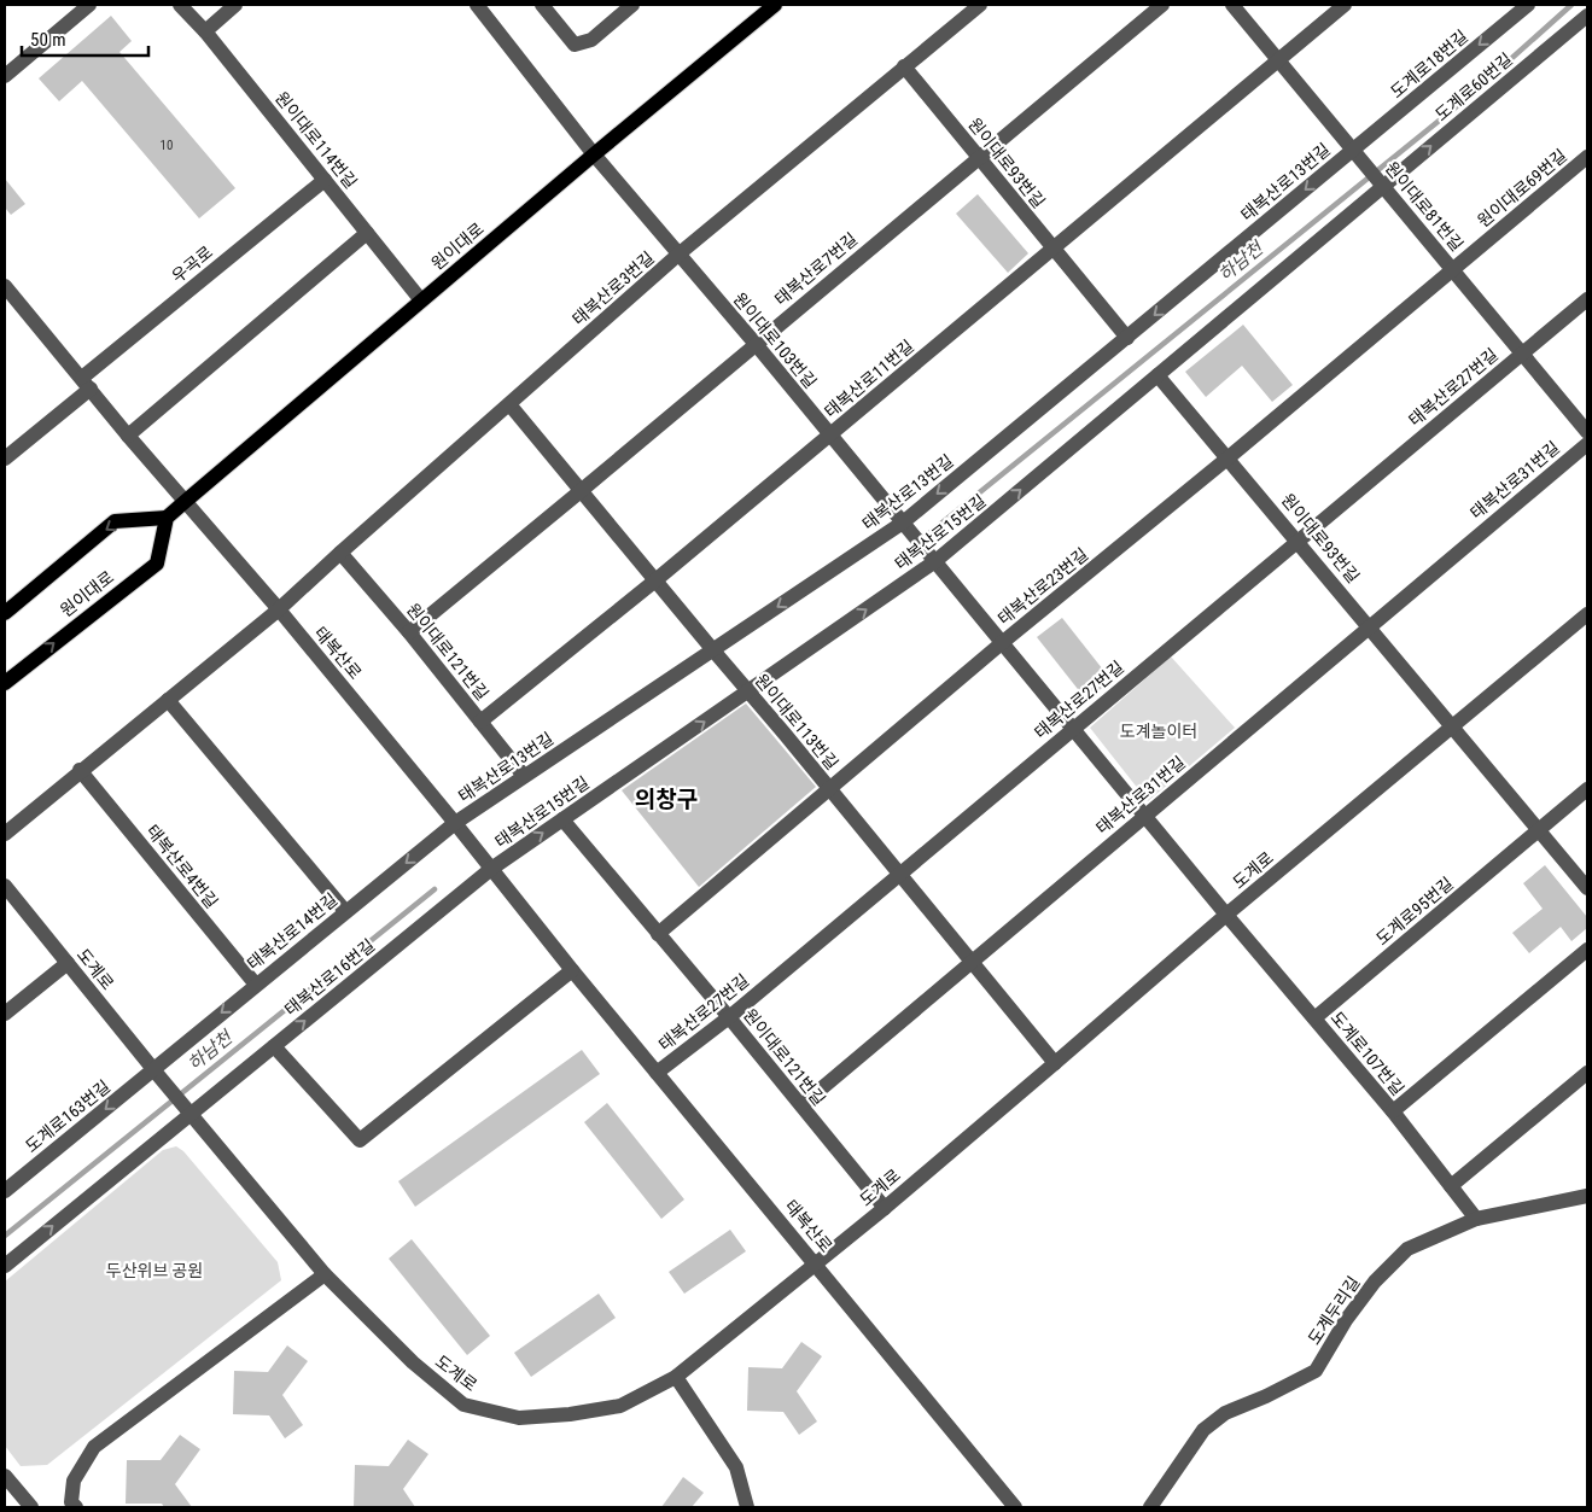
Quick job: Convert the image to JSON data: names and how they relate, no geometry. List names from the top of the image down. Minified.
{"streets":{"main road":["원이대로"],"street":["도계로18번길","도계로60번길","원이대로114번길","원이대로93번길","태복산로13번길","원이대로69번길","원이대로81번길","우곡로","태복산로7번길","태복산로3번길","원이대로103번길","태복산로11번길","태복산로27번길","태복산로31번길","태복산로15번길","태복산로23번길","원이대로121번길","태복산로","원이대로113번길","태복산로4번길","도계로","도계로95번길","태복산로14번길","태복산로16번길","도계로107번길","도계로163번길","도계두리길"]},"crossings":[["도계로18번길","태복산로13번길"],["도계로18번길","원이대로81번길"],["도계로60번길","원이대로81번길"],["도계로60번길","태복산로15번길"],["원이대로114번길","원이대로"],["원이대로114번길","우곡로"],["원이대로93번길","태복산로13번길"],["원이대로93번길","태복산로7번길"],["원이대로93번길","태복산로3번길"],["원이대로93번길","태복산로11번길"],["원이대로93번길","태복산로27번길"],["원이대로93번길","태복산로31번길"],["원이대로93번길","태복산로15번길"],["원이대로93번길","태복산로23번길"],["원이대로93번길","도계로"],["태복산로13번길","원이대로81번길"],["태복산로13번길","원이대로103번길"],["태복산로13번길","원이대로121번길"],["태복산로13번길","태복산로"],["태복산로13번길","원이대로113번길"],["태복산로13번길","태복산로14번길"],["원이대로69번길","원이대로81번길"],["원이대로69번길","태복산로23번길"],["원이대로81번길","태복산로11번길"],["원이대로81번길","태복산로27번길"],["원이대로81번길","태복산로15번길"],["원이대로81번길","태복산로23번길"],["원이대로","원이대로103번길"],["원이대로","태복산로"],["태복산로7번길","원이대로103번길"],["태복산로7번길","원이대로121번길"],["태복산로7번길","원이대로113번길"],["태복산로3번길","원이대로103번길"],["태복산로3번길","원이대로121번길"],["태복산로3번길","태복산로"],["태복산로3번길","원이대로113번길"],["원이대로103번길","태복산로11번길"],["원이대로103번길","태복산로27번길"],["원이대로103번길","태복산로31번길"],["원이대로103번길","태복산로15번길"],["원이대로103번길","태복산로23번길"],["원이대로103번길","도계로"],["원이대로103번길","도계로107번길"],["태복산로11번길","원이대로121번길"],["태복산로11번길","원이대로113번길"],["태복산로27번길","원이대로121번길"],["태복산로27번길","태복산로"],["태복산로27번길","원이대로113번길"],["태복산로31번길","원이대로121번길"],["태복산로31번길","원이대로113번길"],["태복산로15번길","원이대로121번길"],["태복산로15번길","태복산로"],["태복산로15번길","원이대로113번길"],["태복산로15번길","태복산로16번길"],["태복산로23번길","원이대로121번길"],["태복산로23번길","원이대로113번길"],["원이대로121번길","도계로"],["태복산로","도계로"],["태복산로","태복산로14번길"],["태복산로","태복산로16번길"],["원이대로113번길","도계로"],["태복산로4번길","태복산로14번길"],["도계로","태복산로14번길"],["도계로","태복산로16번길"],["도계로","도계로107번길"],["도계로","도계로163번길"],["도계로95번길","도계로107번길"],["태복산로14번길","도계로163번길"],["도계로107번길","도계두리길"]],"one_way":["도계로60번길","태복산로13번길","태복산로15번길","태복산로14번길","태복산로16번길","도계로163번길"],"districts":["의창구"],"water":["하남천"],"parks":["도계놀이터","두산위브 공원"],"house_numbers":["10"],"scale_bar":"50 m"}
